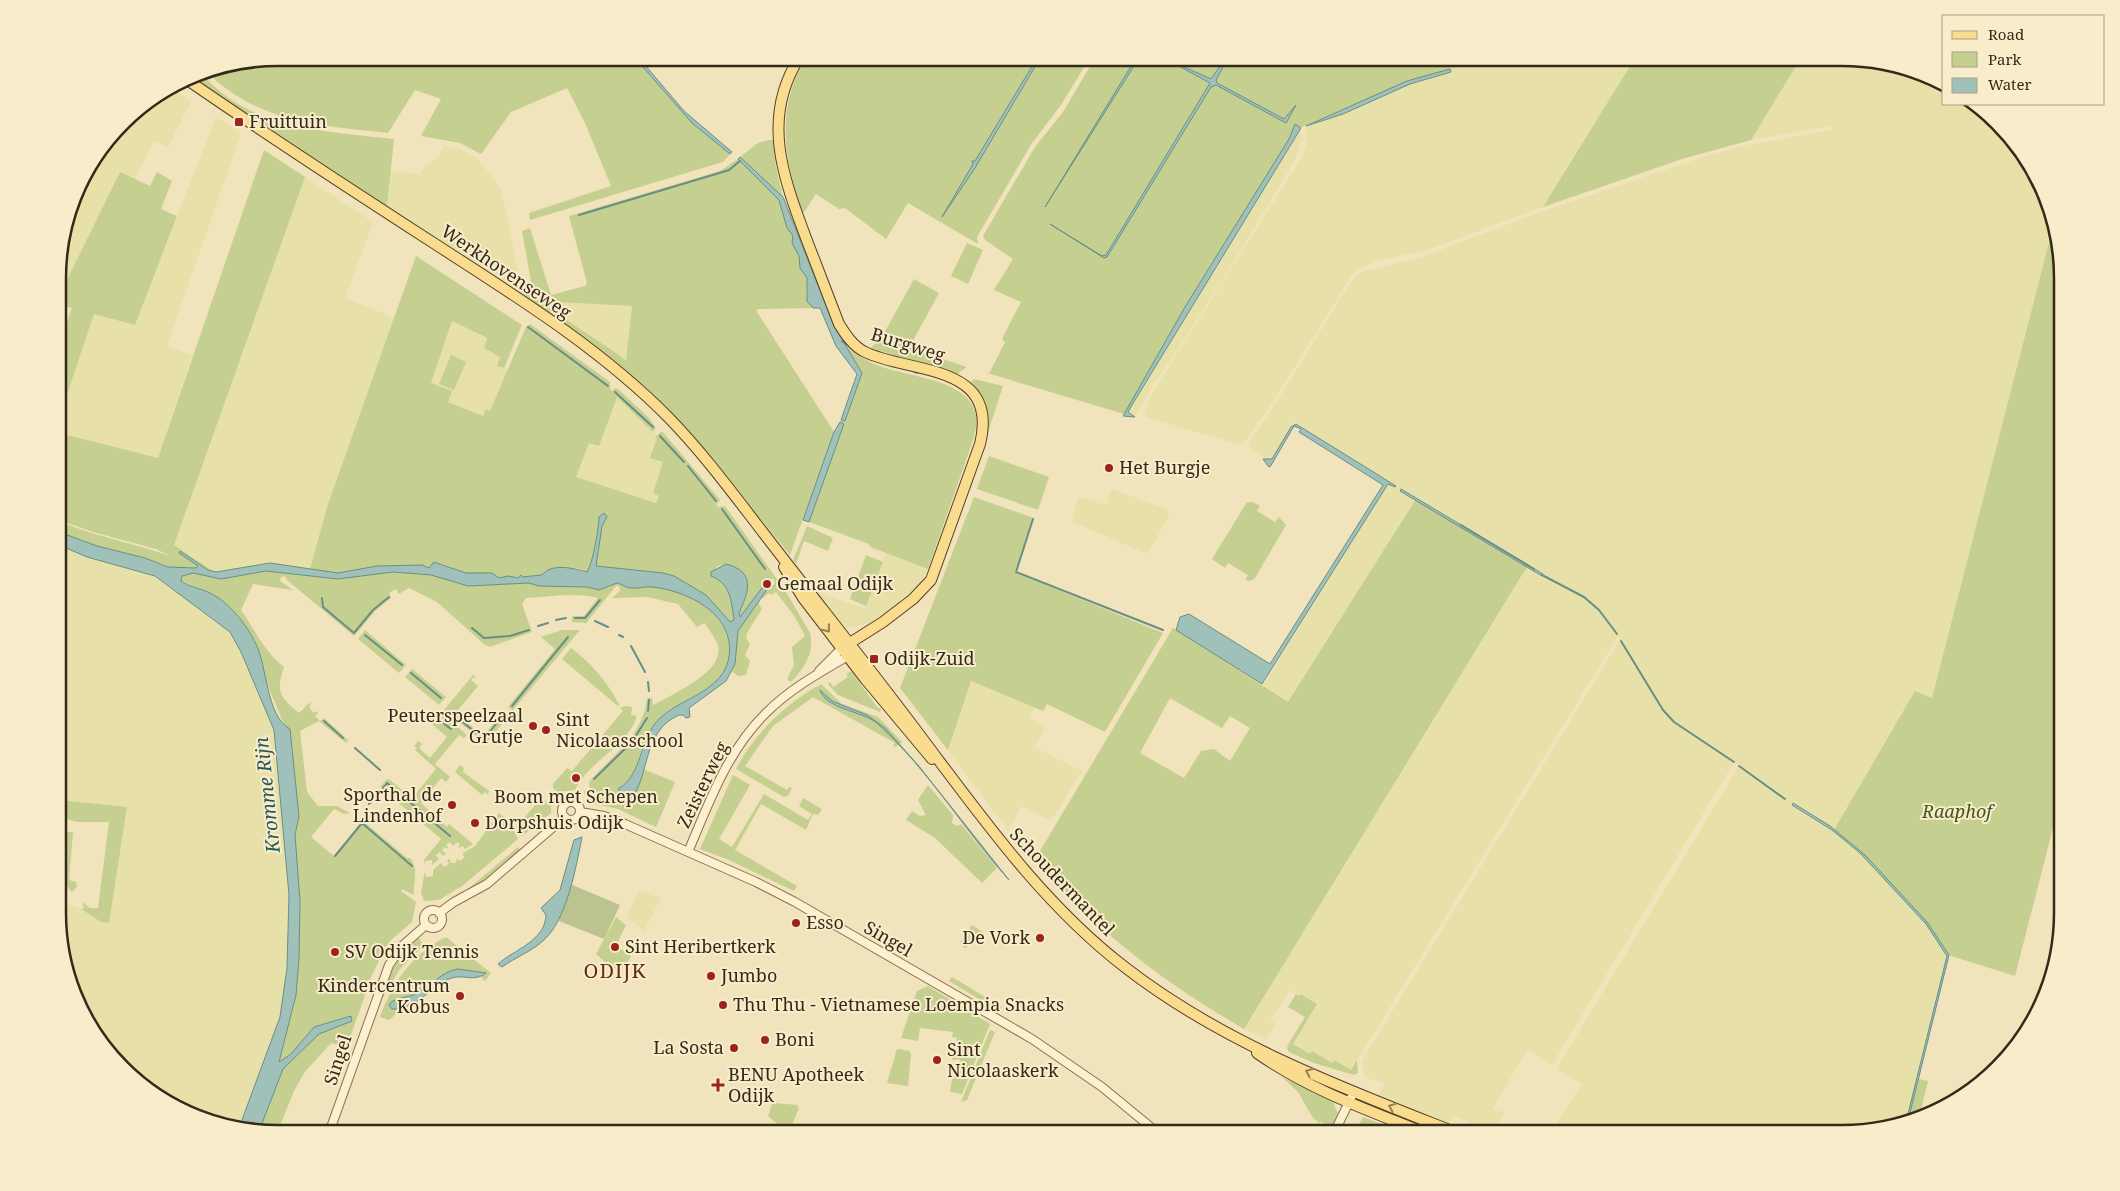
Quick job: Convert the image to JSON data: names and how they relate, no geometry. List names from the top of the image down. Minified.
{"streets":{"main road":["Werkhovenseweg","Burgweg","Schoudermantel"],"street":["Zeisterweg","Singel"]},"crossings":[["Werkhovenseweg","Burgweg"],["Werkhovenseweg","Zeisterweg"],["Werkhovenseweg","Schoudermantel"],["Burgweg","Zeisterweg"],["Burgweg","Schoudermantel"],["Zeisterweg","Schoudermantel"],["Zeisterweg","Singel"]],"districts":["ODIJK"],"water":["Kromme Rijn"],"parks":["Raaphof"],"places":{"transit":["Fruittuin","Odijk-Zuid"],"other":["Het Burgje","Gemaal Odijk","Peuterspeelzaal Grutje","Sint Nicolaasschool","Boom met Schepen","Sporthal de Lindenhof","Dorpshuis Odijk","Esso","De Vork","Sint Heribertkerk","SV Odijk Tennis","Jumbo","Kindercentrum Kobus","Thu Thu - Vietnamese Loempia Snacks","Boni","La Sosta","Sint Nicolaaskerk"],"health":["BENU Apotheek Odijk"]},"legend":["Road","Park","Water"]}
